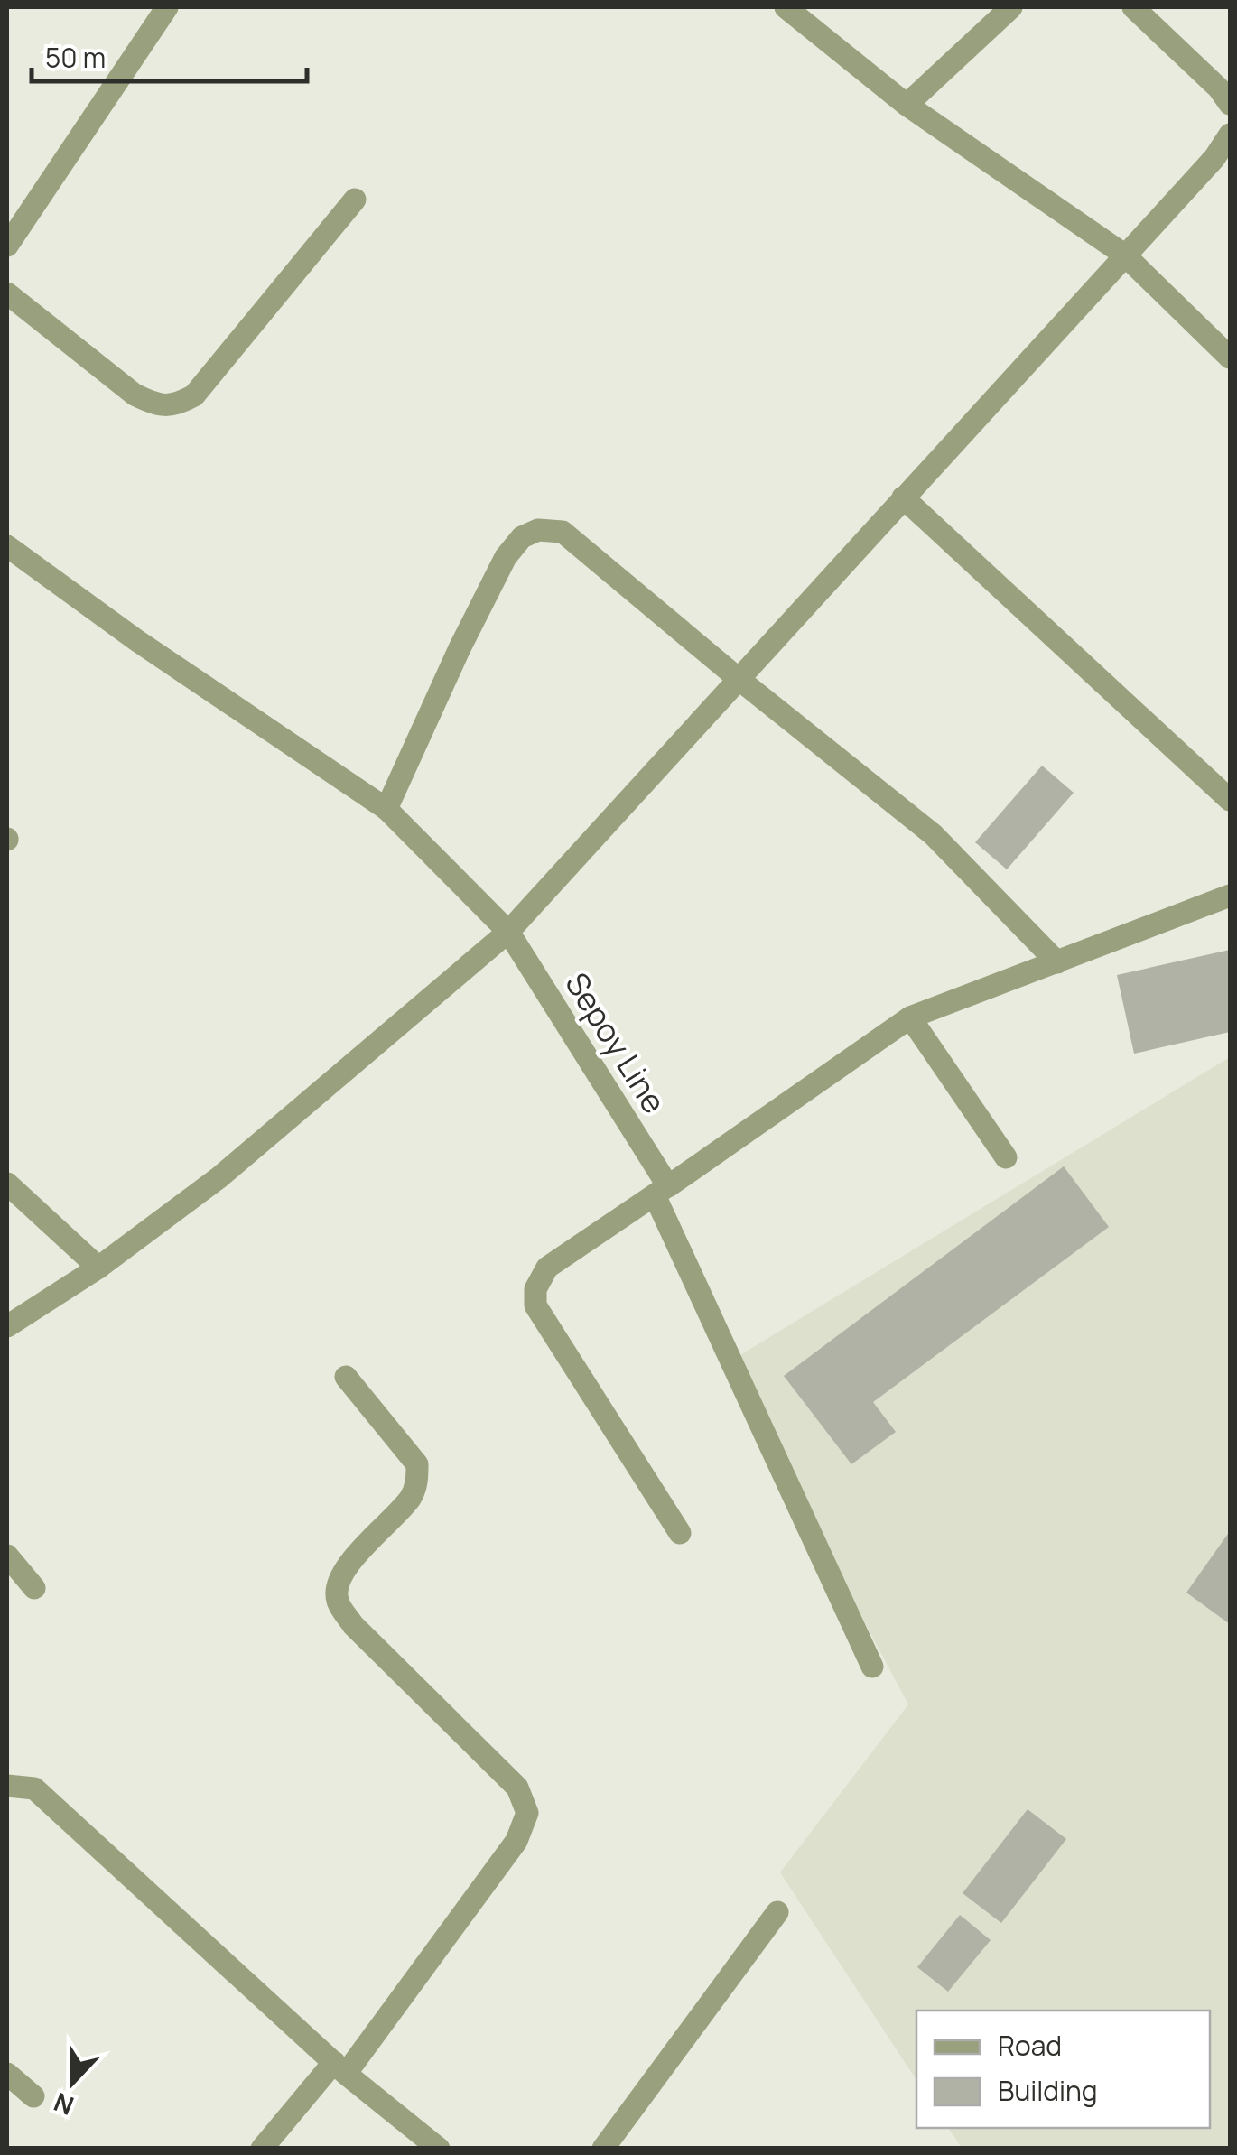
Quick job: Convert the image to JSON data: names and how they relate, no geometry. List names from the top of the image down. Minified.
{"streets":{"street":["Sepoy Line"]},"legend":["Road","Building"],"scale_bar":"50 m","north":"bottom"}
